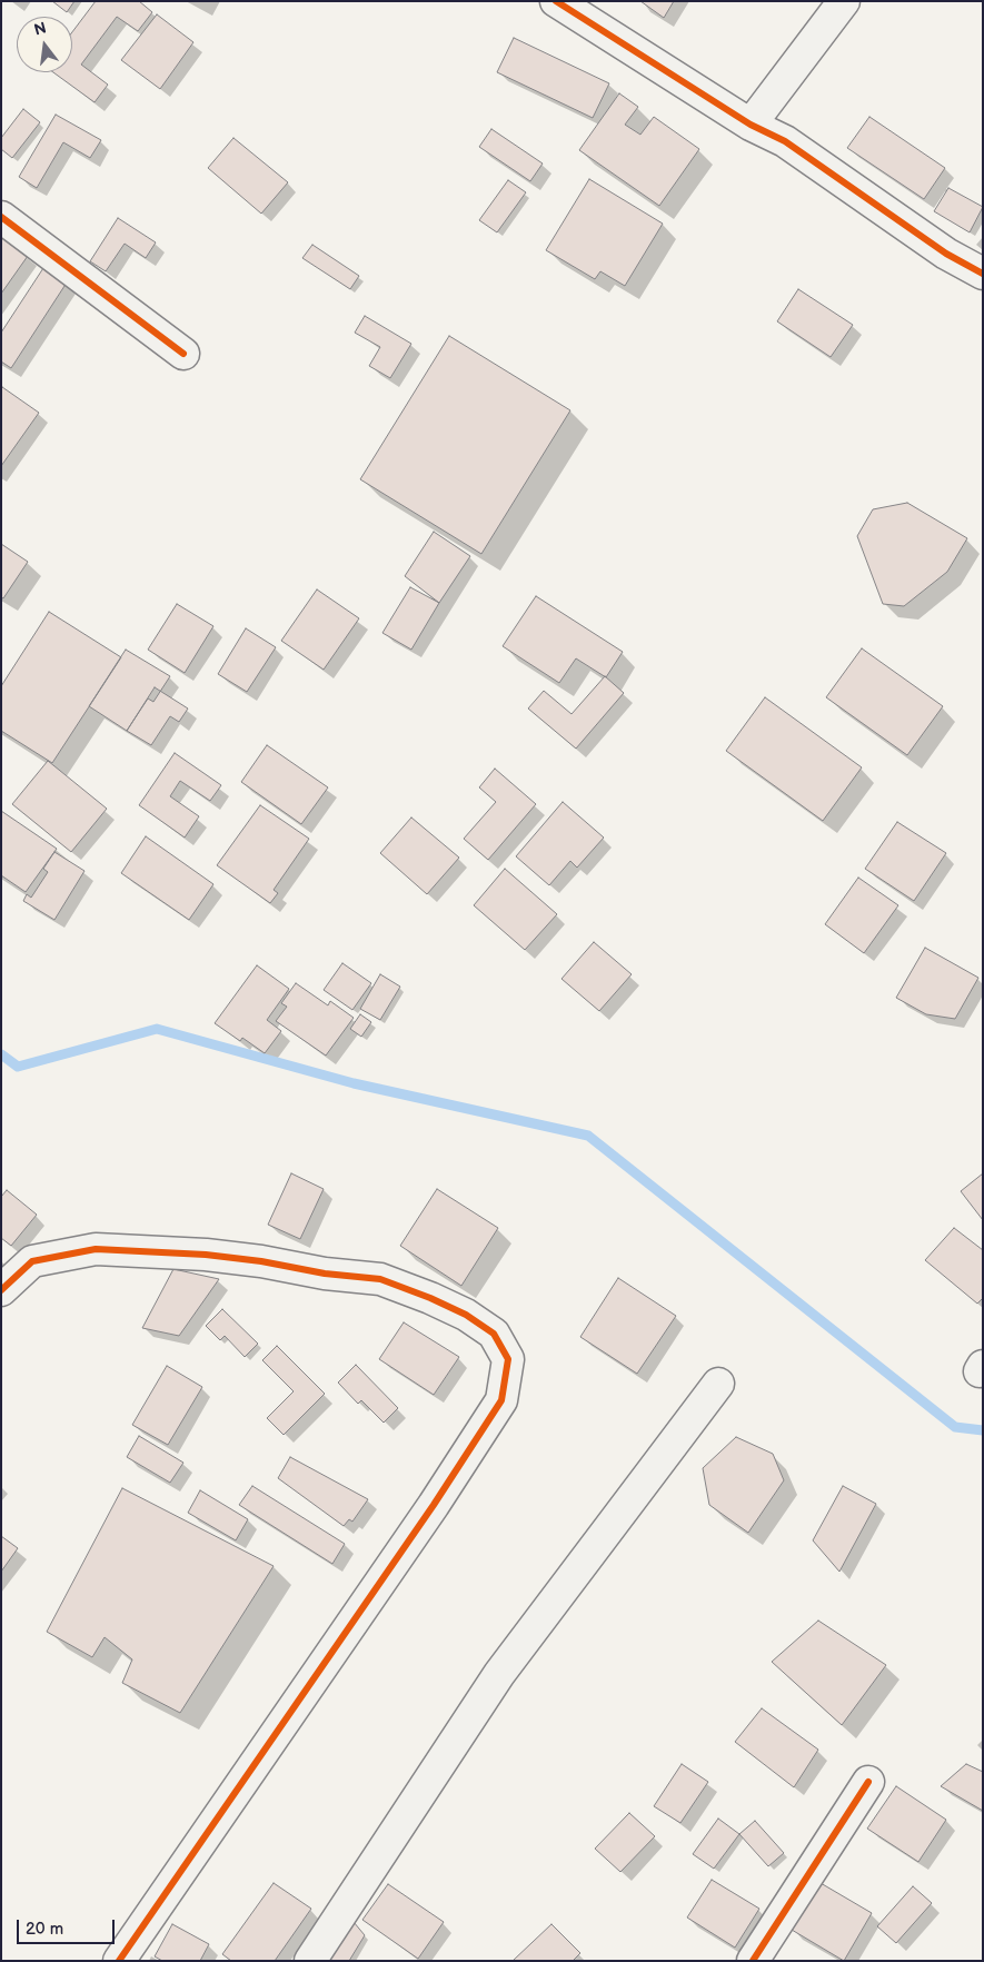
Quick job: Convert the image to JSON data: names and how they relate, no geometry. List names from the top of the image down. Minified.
{"scale_bar":"20 m","north":"top"}
